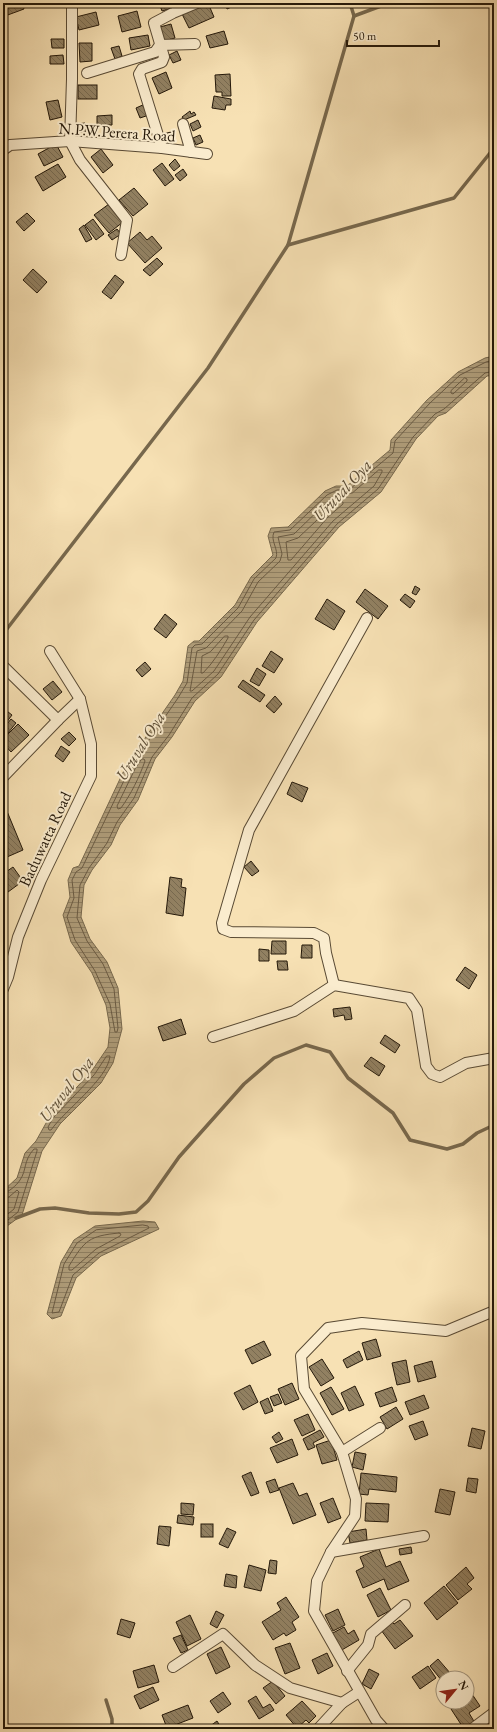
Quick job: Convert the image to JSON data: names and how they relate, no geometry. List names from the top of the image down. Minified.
{"streets":{"street":["N.P.W.Perera Road","Baduwatta Road"]},"water":["Uruval Oya"],"scale_bar":"50 m","north":"top right"}
